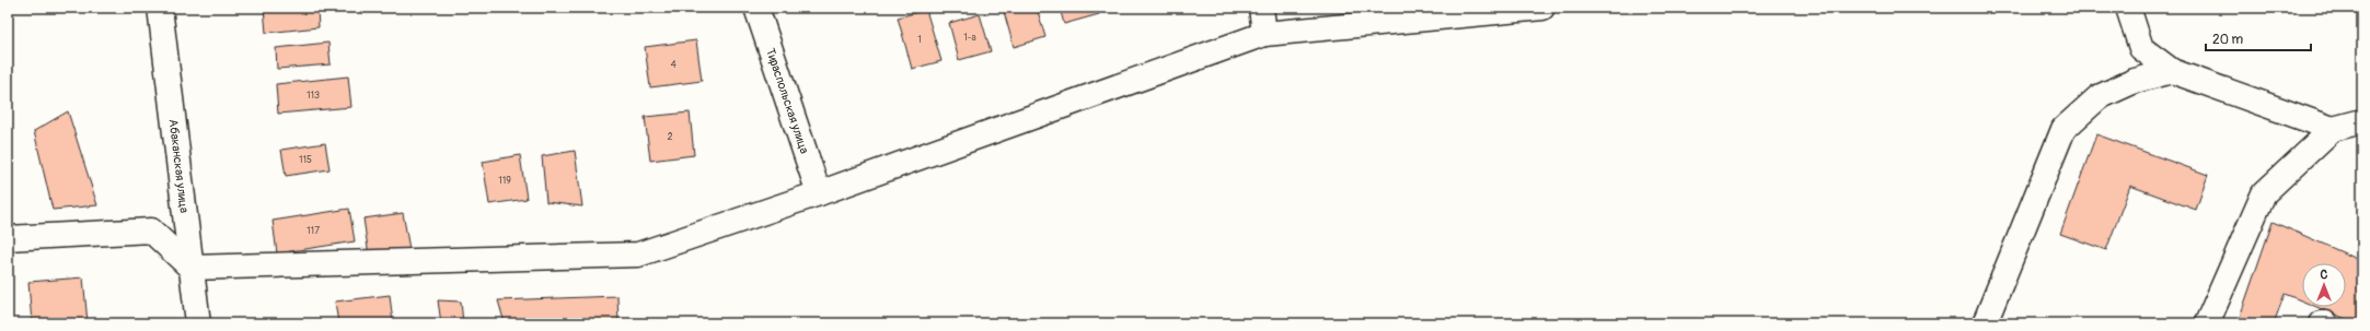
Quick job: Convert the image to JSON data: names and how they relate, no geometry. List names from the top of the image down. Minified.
{"streets":{"street":["Тираспольская улица","Абаканская улица"]},"house_numbers":["1-a","1","4","113","2","115","119","117"],"scale_bar":"20 m","north":"top"}
